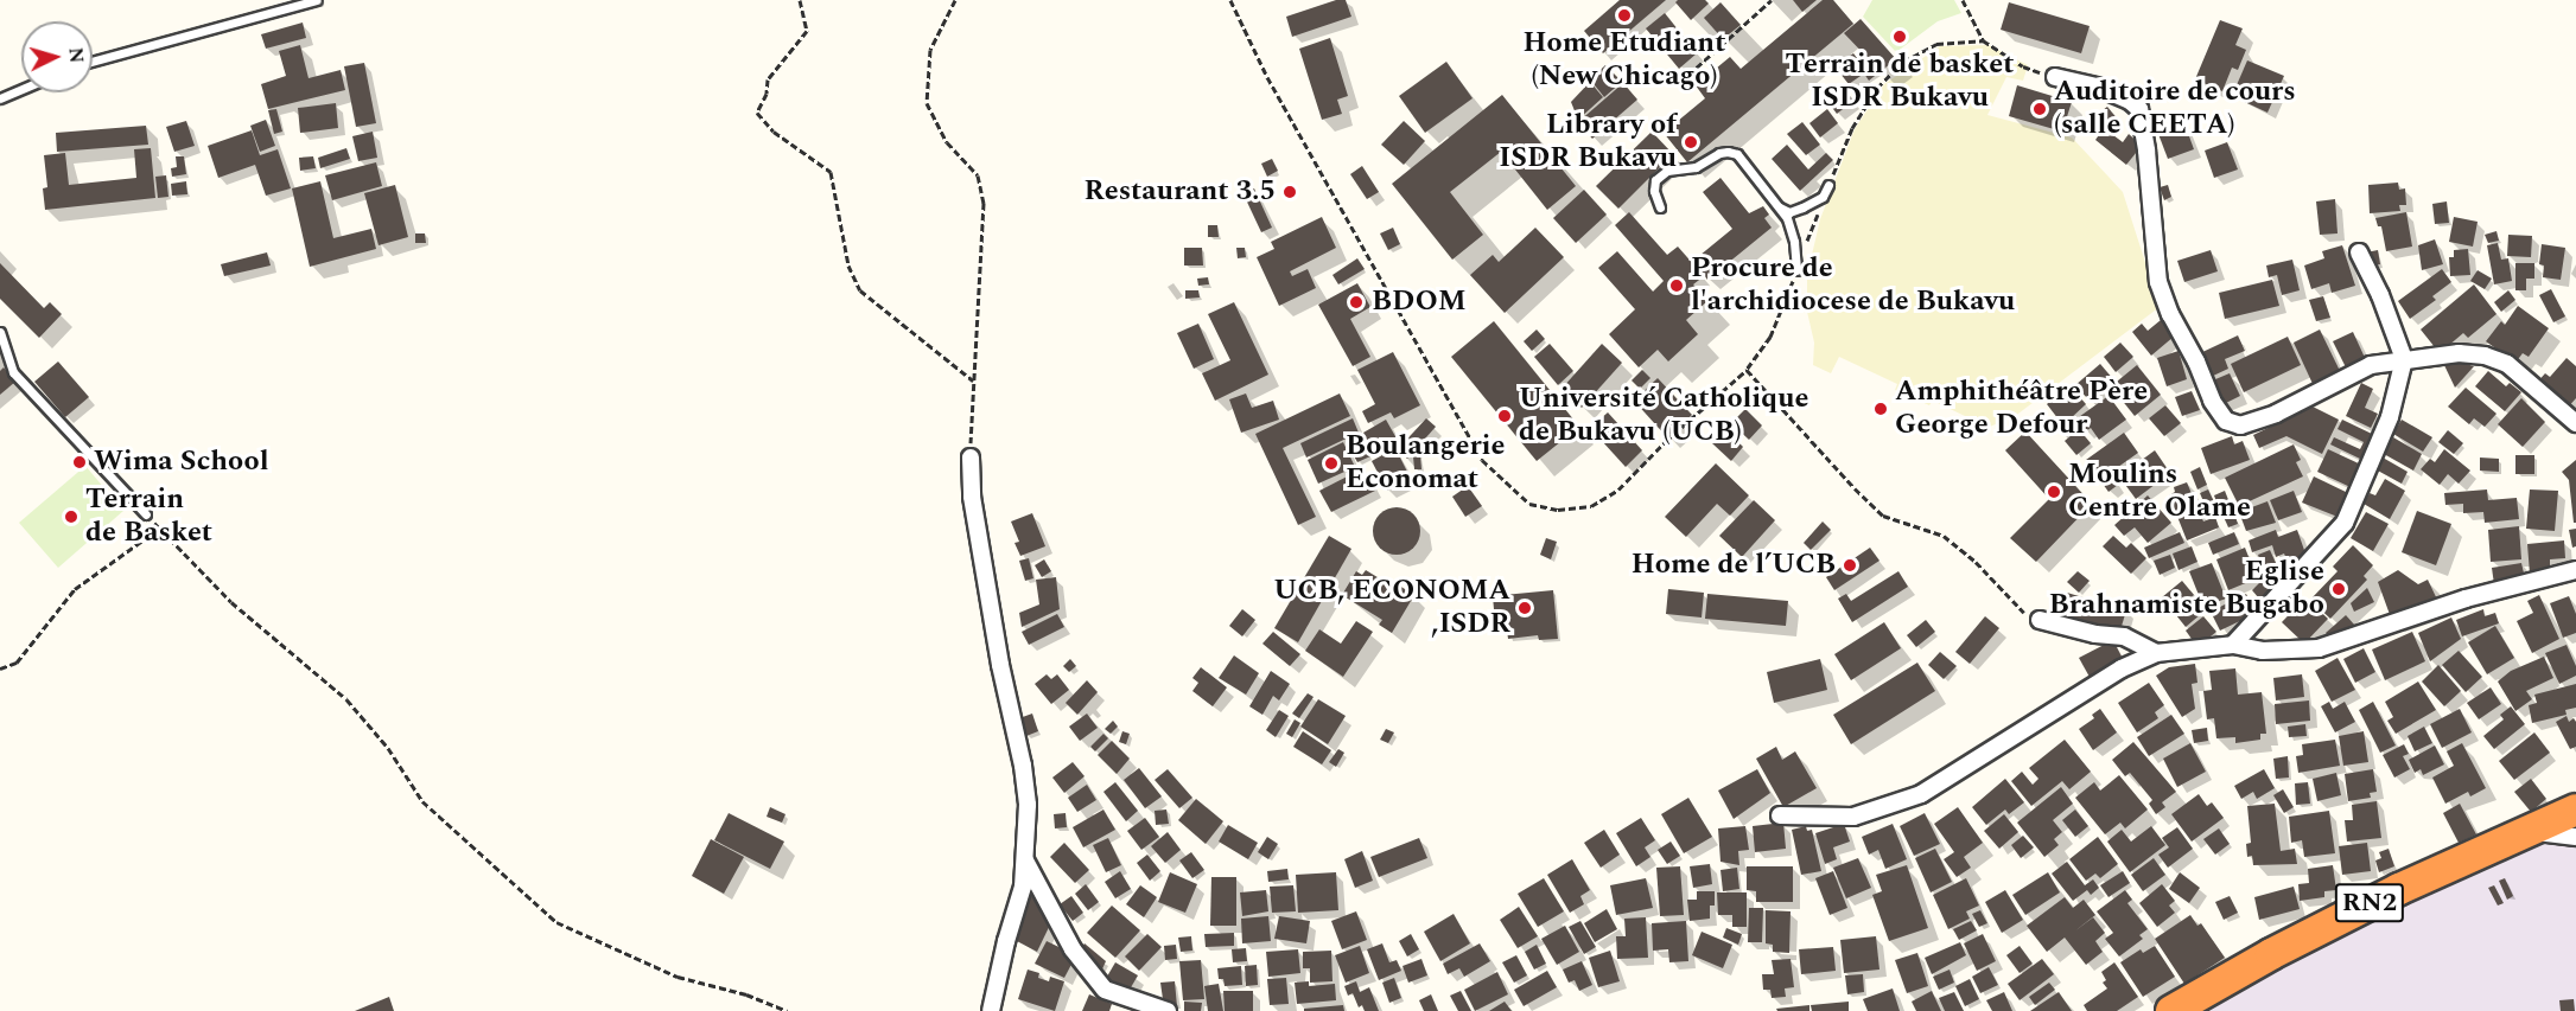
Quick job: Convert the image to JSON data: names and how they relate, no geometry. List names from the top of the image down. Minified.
{"streets":{"highway":["RN2"]},"places":["Home Etudiant (New Chicago)","Terrain de basket ISDR Bukavu","Auditoire de cours (salle CEETA)","Library of ISDR Bukavu","Restaurant 3.5","Procure de l'archidiocese de Bukavu","BDOM","Amphithéâtre Père George Defour","Université Catholique de Bukavu (UCB)","Wima School","Boulangerie Economat","Moulins Centre Olame","Terrain de Basket","Home de l’UCB","Eglise Brahnamiste Bugabo","UCB, ECONOMA ,ISDR"],"north":"right"}
